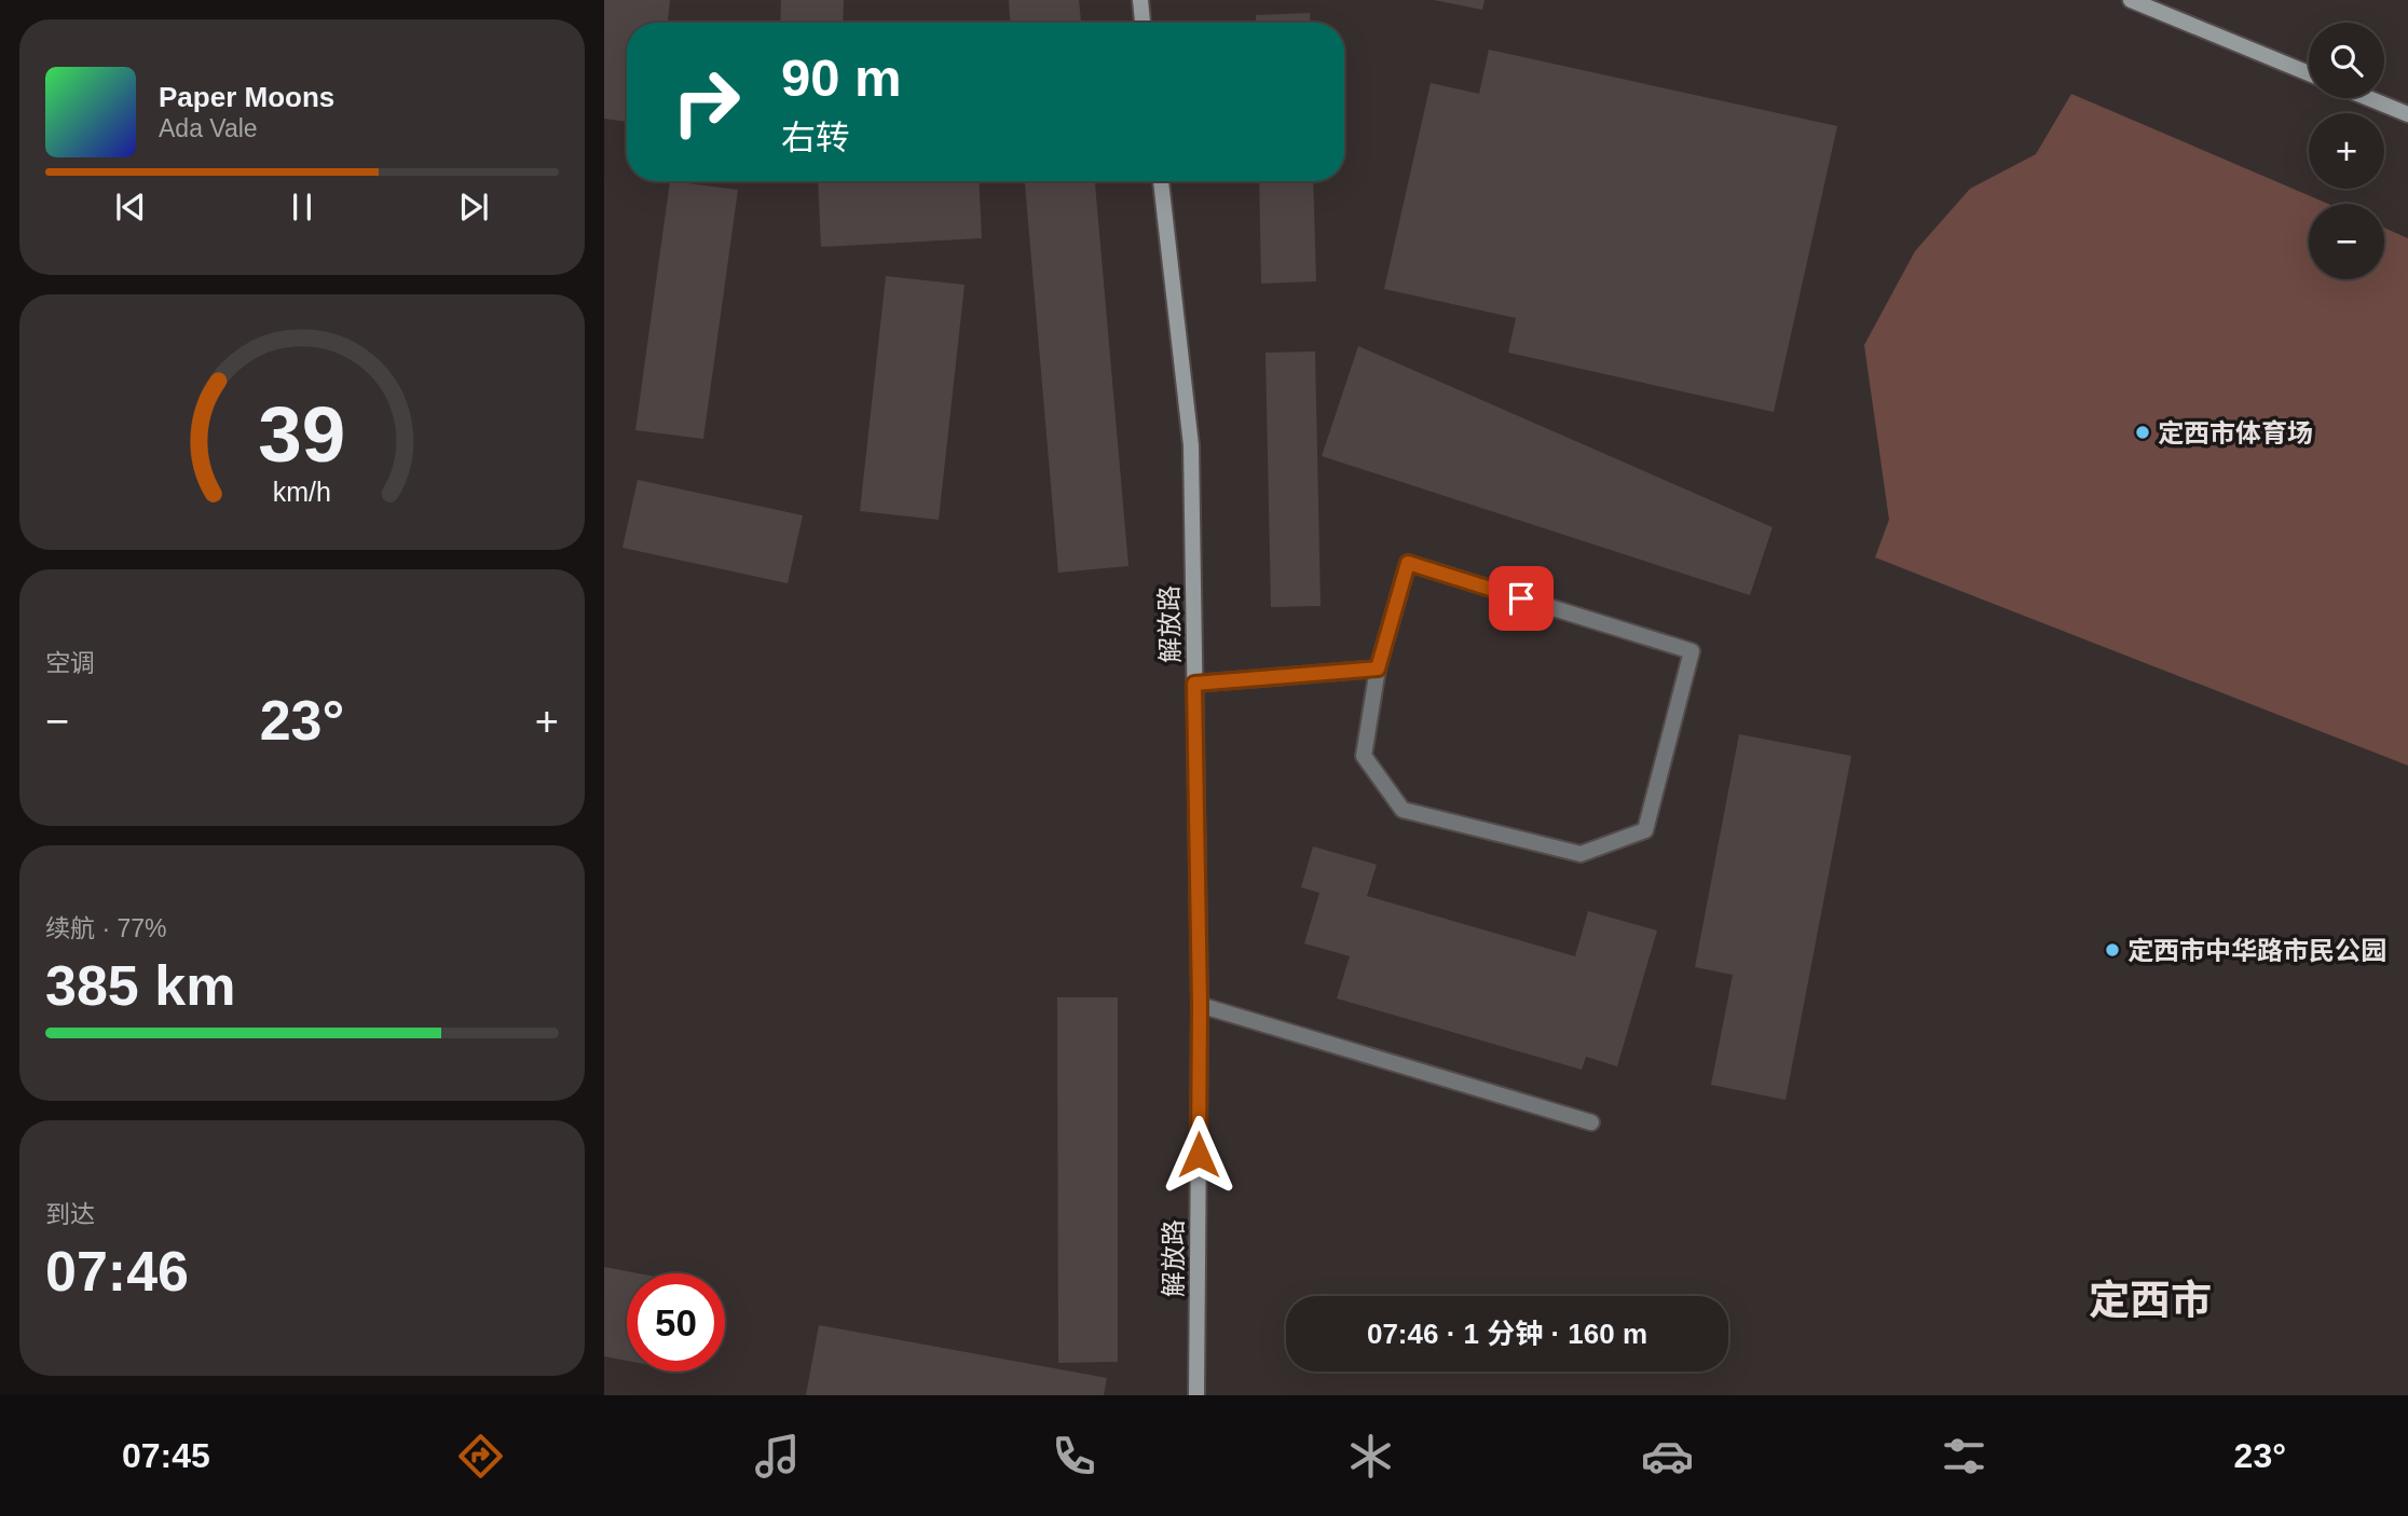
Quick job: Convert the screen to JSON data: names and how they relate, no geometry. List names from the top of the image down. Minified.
{"streets":{"main road":["解放路"]},"districts":["定西市"],"places":["定西市体育场","定西市中华路市民公园"],"page":{"map_buttons":["+","−"],"turn":["90 m","右转"],"song":["Paper Moons","Ada Vale"],"tile":["空调",["续航 · 77%","385 km"],["到达","07:46"]],"heat":["−","23°","+"],"limit":"50","trip":"07:46 · 1 分钟 · 160 m","tabs":["07:45","23°"],"gauge":["39","km/h"]}}
